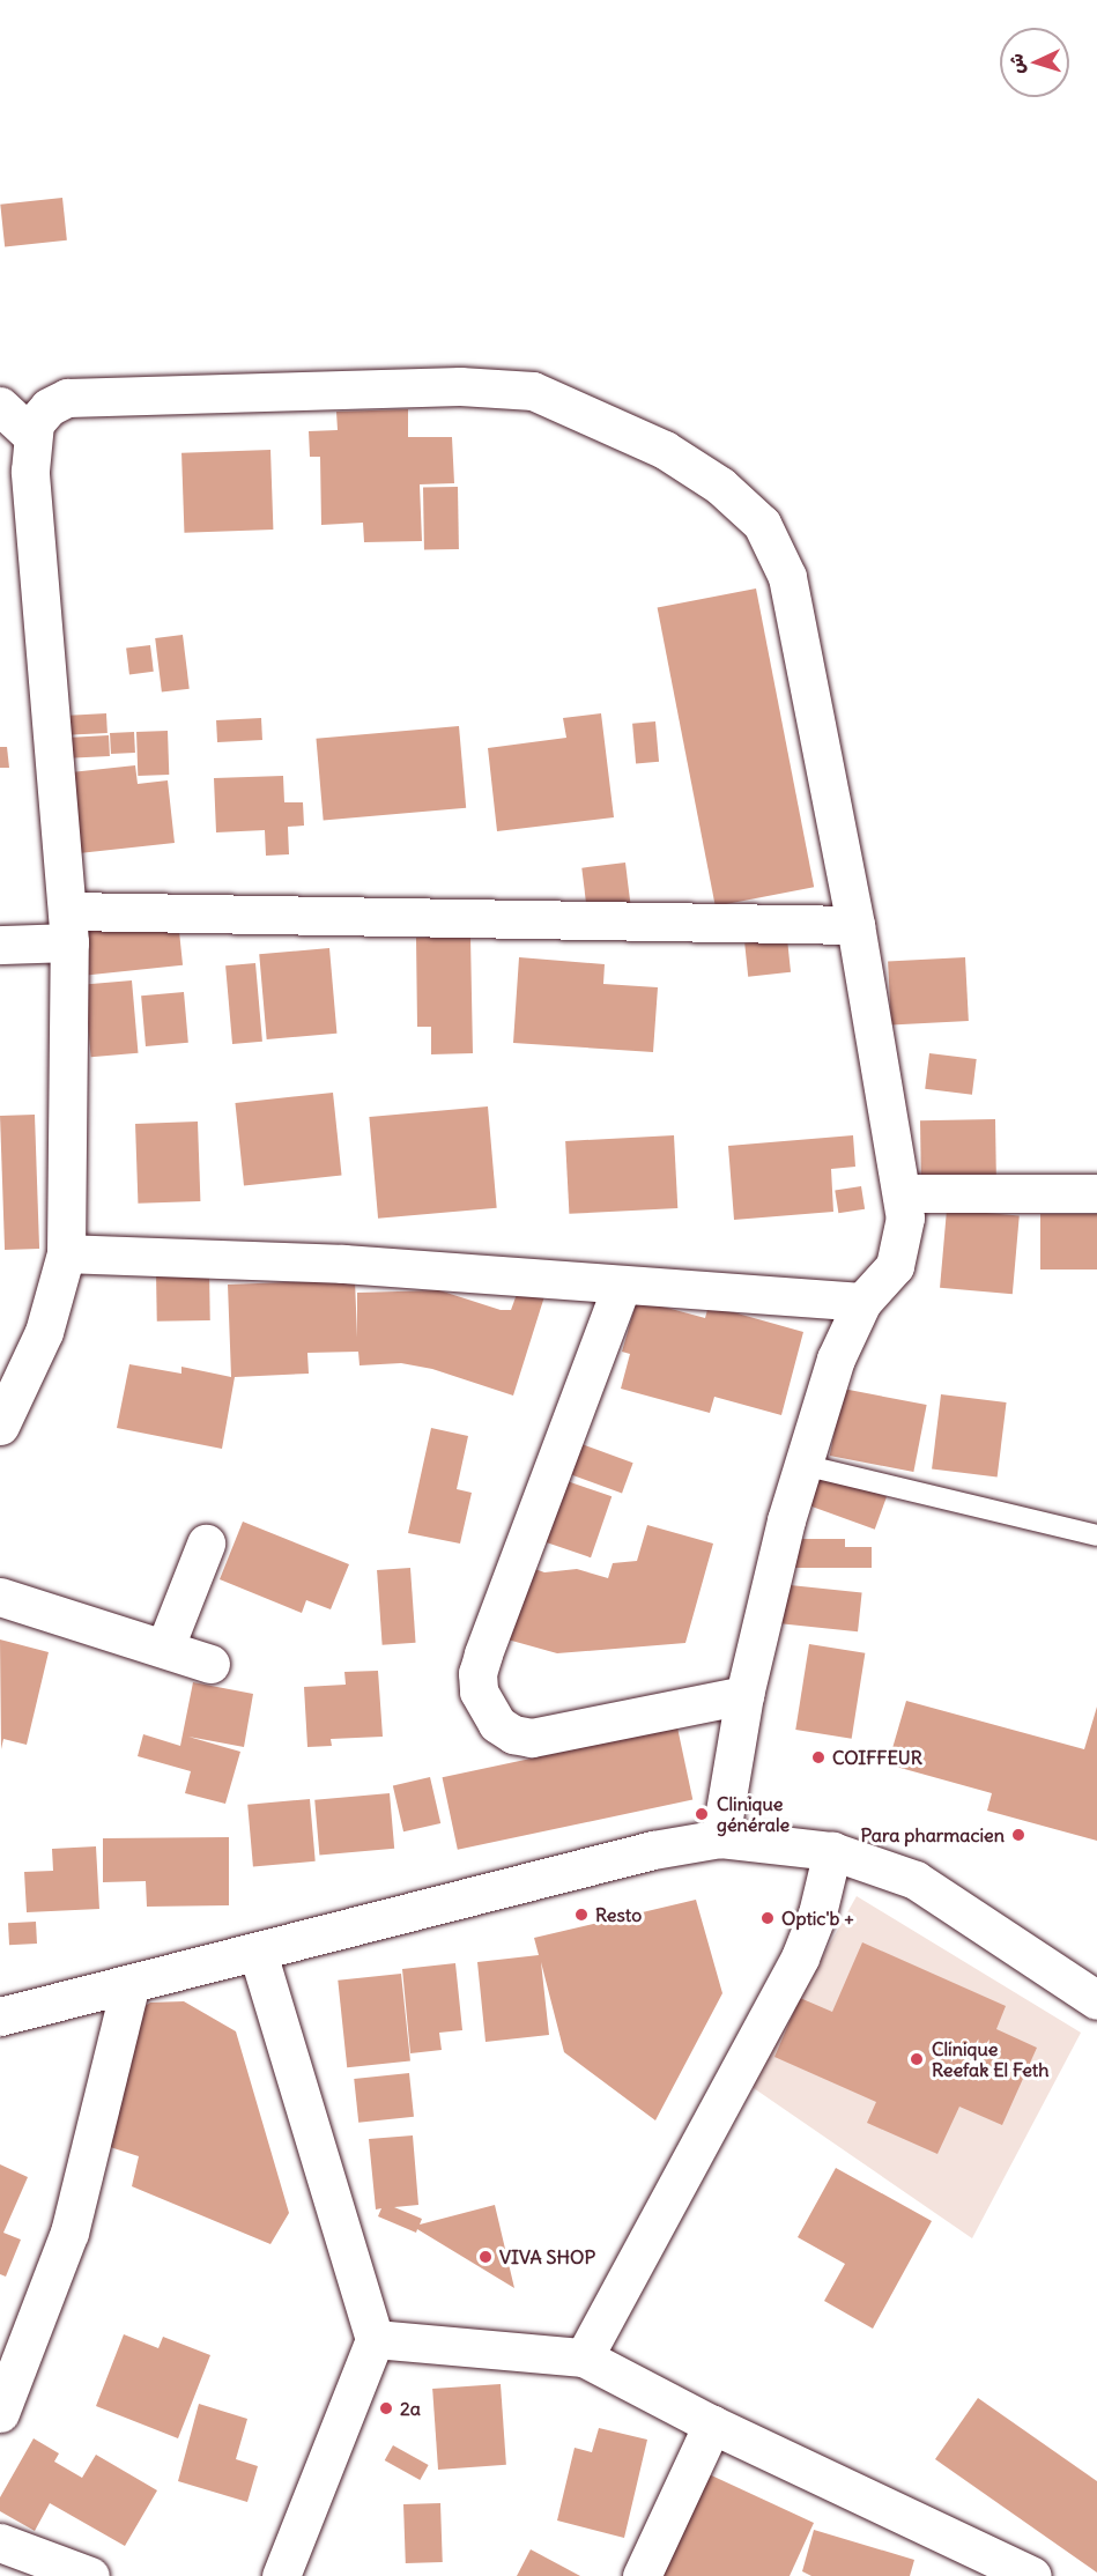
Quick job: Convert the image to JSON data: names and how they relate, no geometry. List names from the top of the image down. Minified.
{"places":["COIFFEUR","Clinique générale","Para pharmacien","Resto","Optic'b +","Clinique Reefak El Feth","VIVA SHOP","2a"],"north":"left"}
